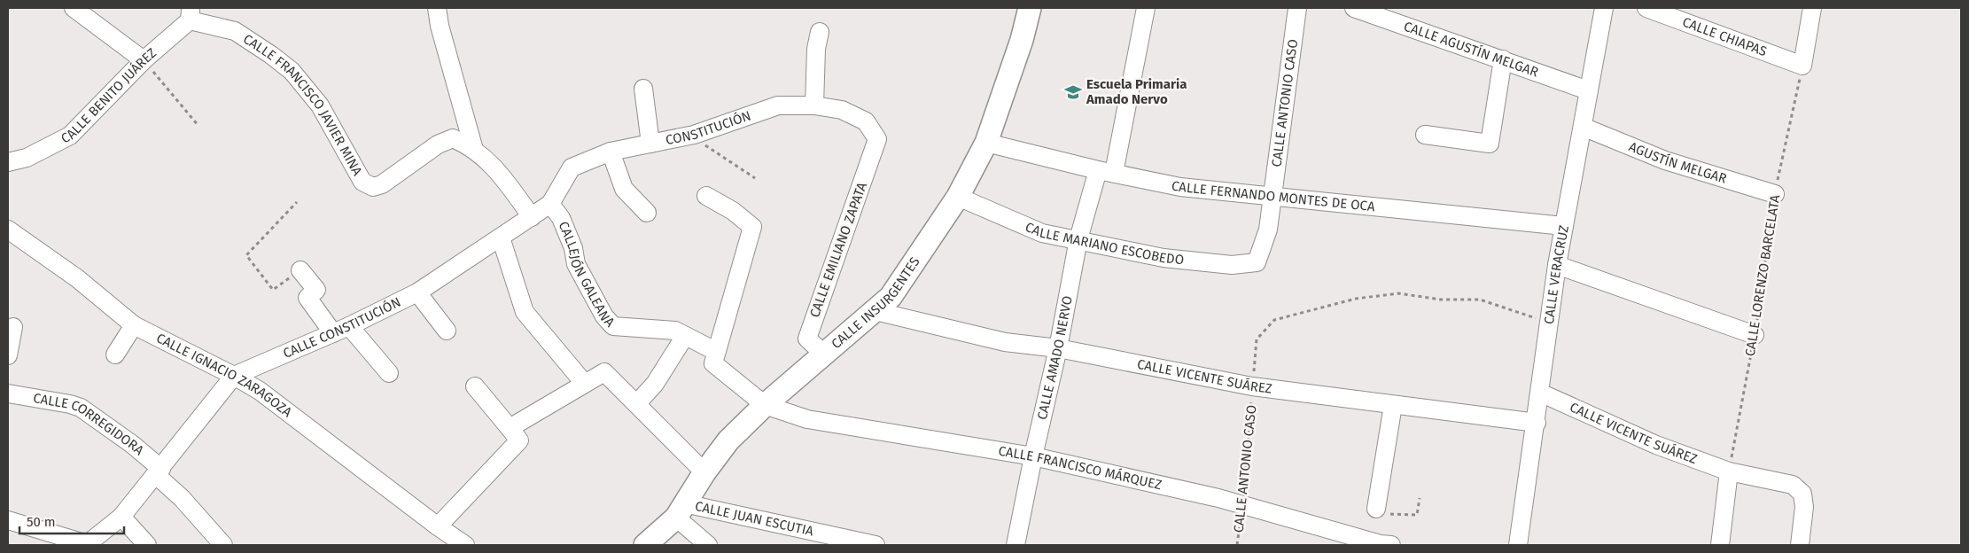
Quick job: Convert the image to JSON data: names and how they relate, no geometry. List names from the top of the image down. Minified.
{"streets":{"main road":["CALLE INSURGENTES"],"street":["CALLE CHIAPAS","CALLE AGUSTÍN MELGAR","CALLE BENITO JUÁREZ","CALLE ANTONIO CASO","CALLE FRANCISCO JAVIER MINA","CONSTITUCIÓN","AGUSTÍN MELGAR","CALLE FERNANDO MONTES DE OCA","CALLE MARIANO ESCOBEDO","CALLE EMILIANO ZAPATA","CALLEJÓN GALEANA","CALLE VERACRUZ","CALLE CONSTITUCIÓN","CALLE AMADO NERVO","CALLE VICENTE SUÁREZ","CALLE IGNACIO ZARAGOZA","CALLE CORREGIDORA","CALLE FRANCISCO MÁRQUEZ","CALLE JUAN ESCUTIA"],"path":["CALLE LORENZO BARCELATA"]},"crossings":[["CALLE CHIAPAS","CALLE LORENZO BARCELATA"],["CALLE AGUSTÍN MELGAR","CALLE VERACRUZ"],["CALLE BENITO JUÁREZ","CALLE FRANCISCO JAVIER MINA"],["CALLE ANTONIO CASO","CALLE FERNANDO MONTES DE OCA"],["CALLE ANTONIO CASO","CALLE MARIANO ESCOBEDO"],["CALLE ANTONIO CASO","CALLE VERACRUZ"],["CALLE ANTONIO CASO","CALLE VICENTE SUÁREZ"],["CALLE ANTONIO CASO","CALLE FRANCISCO MÁRQUEZ"],["CALLE FRANCISCO JAVIER MINA","CALLE CONSTITUCIÓN"],["CONSTITUCIÓN","CALLE EMILIANO ZAPATA"],["CONSTITUCIÓN","CALLEJÓN GALEANA"],["CONSTITUCIÓN","CALLE CONSTITUCIÓN"],["AGUSTÍN MELGAR","CALLE VERACRUZ"],["AGUSTÍN MELGAR","CALLE LORENZO BARCELATA"],["CALLE FERNANDO MONTES DE OCA","CALLE VERACRUZ"],["CALLE FERNANDO MONTES DE OCA","CALLE INSURGENTES"],["CALLE FERNANDO MONTES DE OCA","CALLE AMADO NERVO"],["CALLE MARIANO ESCOBEDO","CALLE INSURGENTES"],["CALLE MARIANO ESCOBEDO","CALLE AMADO NERVO"],["CALLE EMILIANO ZAPATA","CALLE INSURGENTES"],["CALLEJÓN GALEANA","CALLE CONSTITUCIÓN"],["CALLE VERACRUZ","CALLE VICENTE SUÁREZ"],["CALLE LORENZO BARCELATA","CALLE VICENTE SUÁREZ"],["CALLE INSURGENTES","CALLE VICENTE SUÁREZ"],["CALLE INSURGENTES","CALLE FRANCISCO MÁRQUEZ"],["CALLE INSURGENTES","CALLE JUAN ESCUTIA"],["CALLE CONSTITUCIÓN","CALLE IGNACIO ZARAGOZA"],["CALLE CONSTITUCIÓN","CALLE CORREGIDORA"],["CALLE AMADO NERVO","CALLE VICENTE SUÁREZ"],["CALLE AMADO NERVO","CALLE FRANCISCO MÁRQUEZ"]],"places":{"school or university":["Escuela Primaria Amado Nervo"]},"scale_bar":"50 m"}
